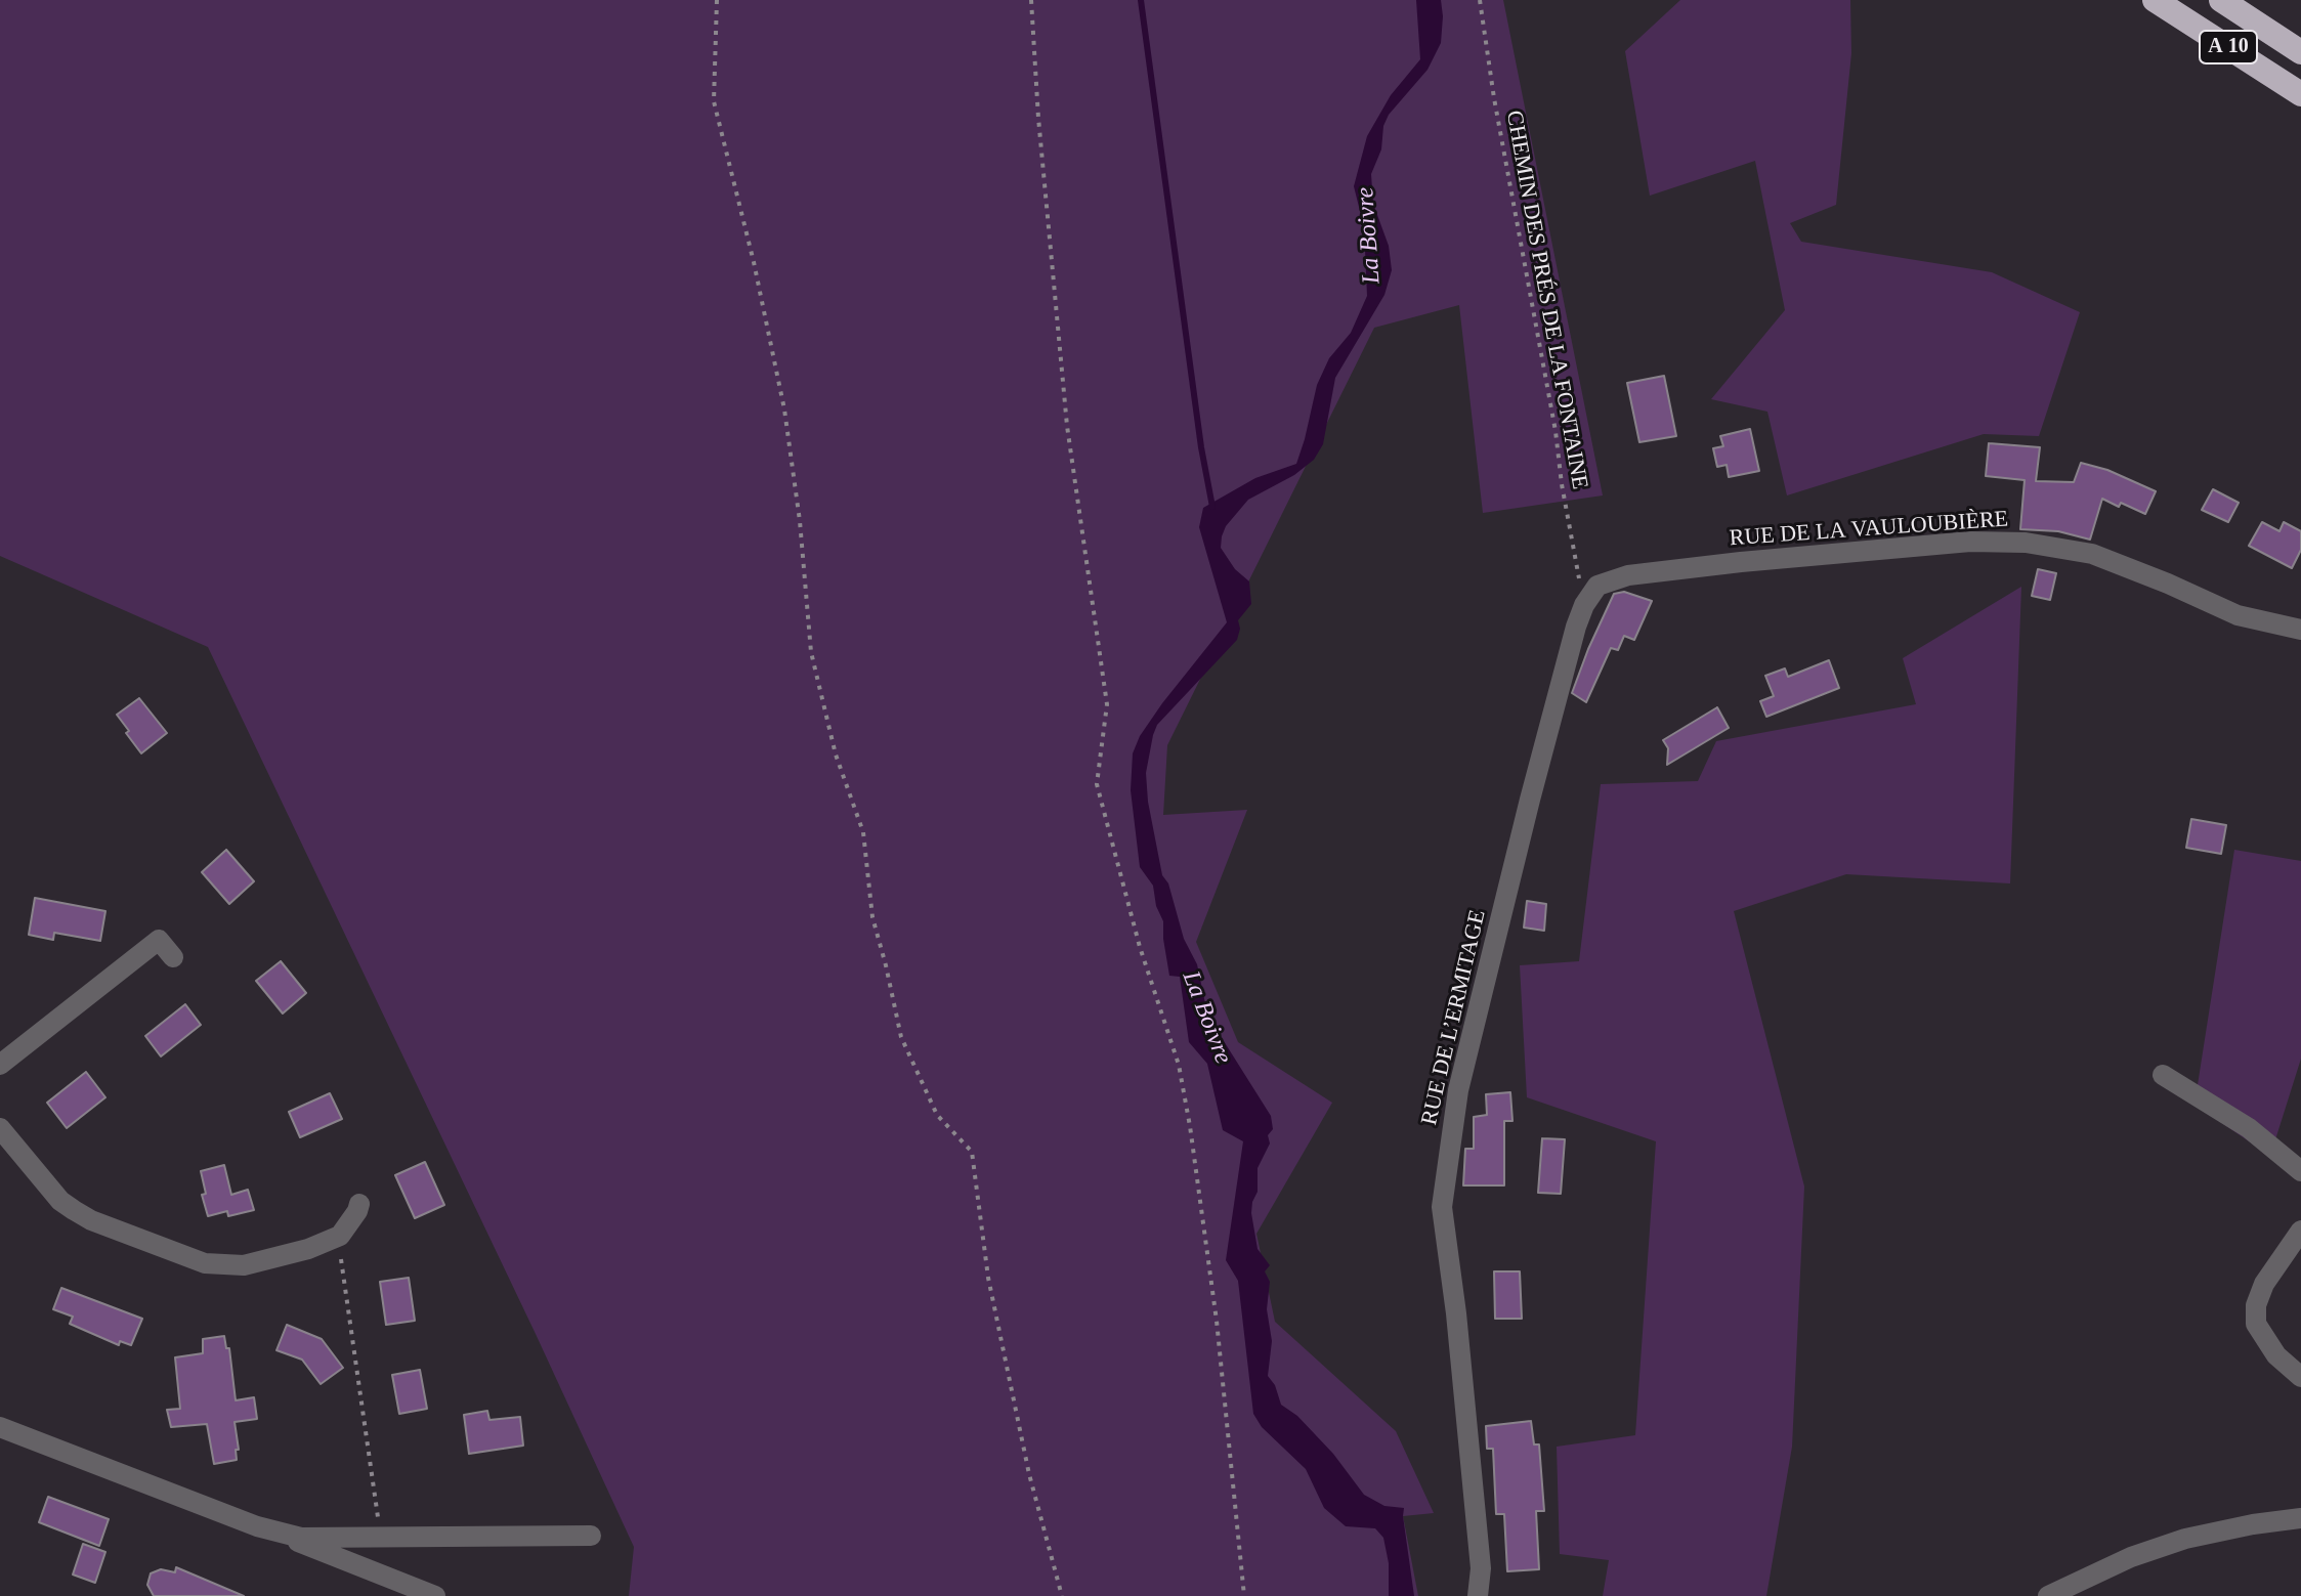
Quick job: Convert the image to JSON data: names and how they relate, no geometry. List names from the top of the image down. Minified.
{"streets":{"highway":["A 10"],"street":["RUE DE LA VAULOUBIÈRE","RUE DE L’ERMITAGE"],"path":["CHEMIN DES PRÉS DE LA FONTAINE"]},"crossings":[["CHEMIN DES PRÉS DE LA FONTAINE","RUE DE LA VAULOUBIÈRE"],["CHEMIN DES PRÉS DE LA FONTAINE","RUE DE L’ERMITAGE"],["RUE DE LA VAULOUBIÈRE","RUE DE L’ERMITAGE"]],"water":["La Boivre"]}
